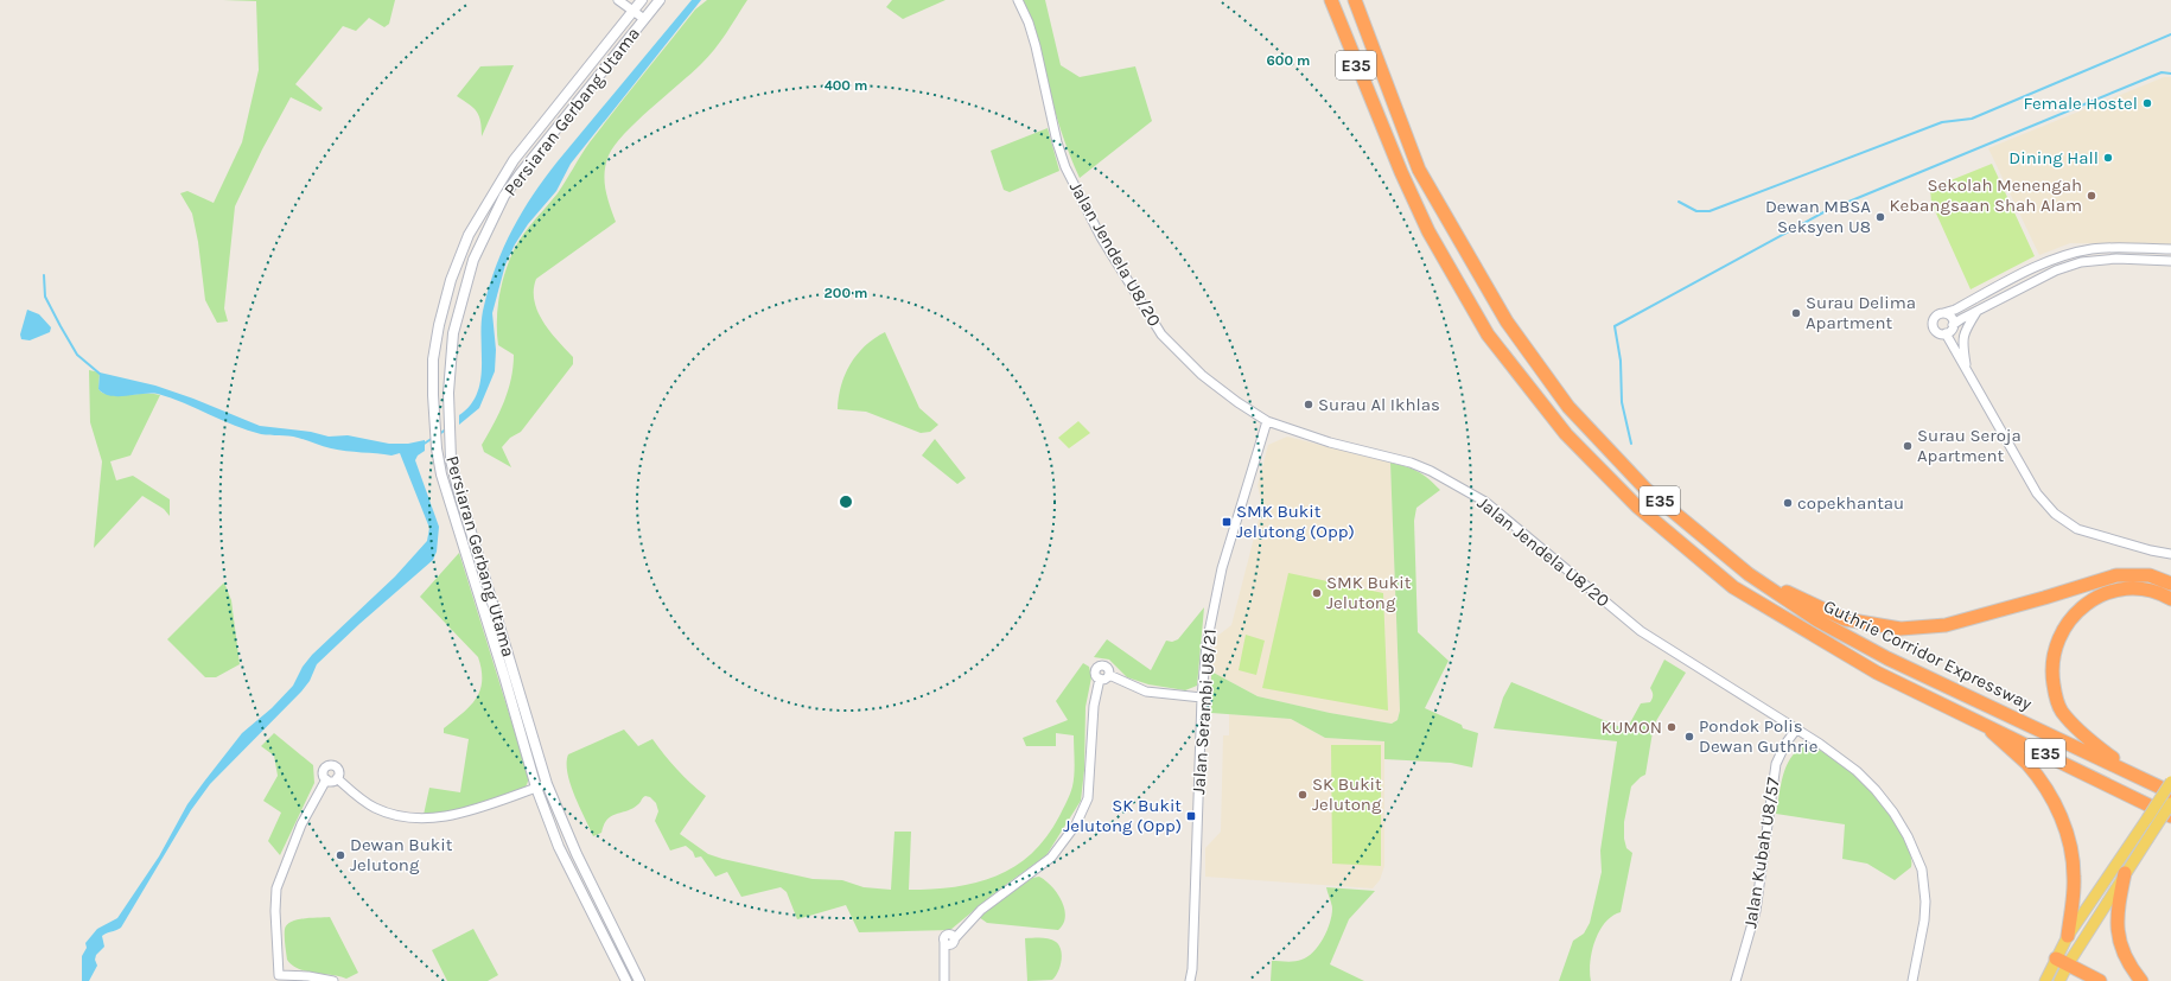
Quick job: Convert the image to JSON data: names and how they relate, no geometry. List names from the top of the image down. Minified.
{"streets":{"highway":["E35","Guthrie Corridor Expressway"],"main road":["Persiaran Gerbang Utama"],"street":["Jalan Jendela U8/20","Jalan Serambi U8/21","Jalan Kubah U8/57"]},"crossings":[["Jalan Jendela U8/20","Jalan Serambi U8/21"],["Jalan Jendela U8/20","Jalan Kubah U8/57"]],"places":{"other":["Female Hostel","Dining Hall","Sekolah Menengah Kebangsaan Shah Alam","Dewan MBSA Seksyen U8","Surau Delima Apartment","Surau Al Ikhlas","Surau Seroja Apartment","copekhantau","SMK Bukit Jelutong","KUMON","Pondok Polis Dewan Guthrie","SK Bukit Jelutong","Dewan Bukit Jelutong"],"transit":["SMK Bukit Jelutong (Opp)","SK Bukit Jelutong (Opp)"]},"rings":["600 m","400 m","200 m"]}
